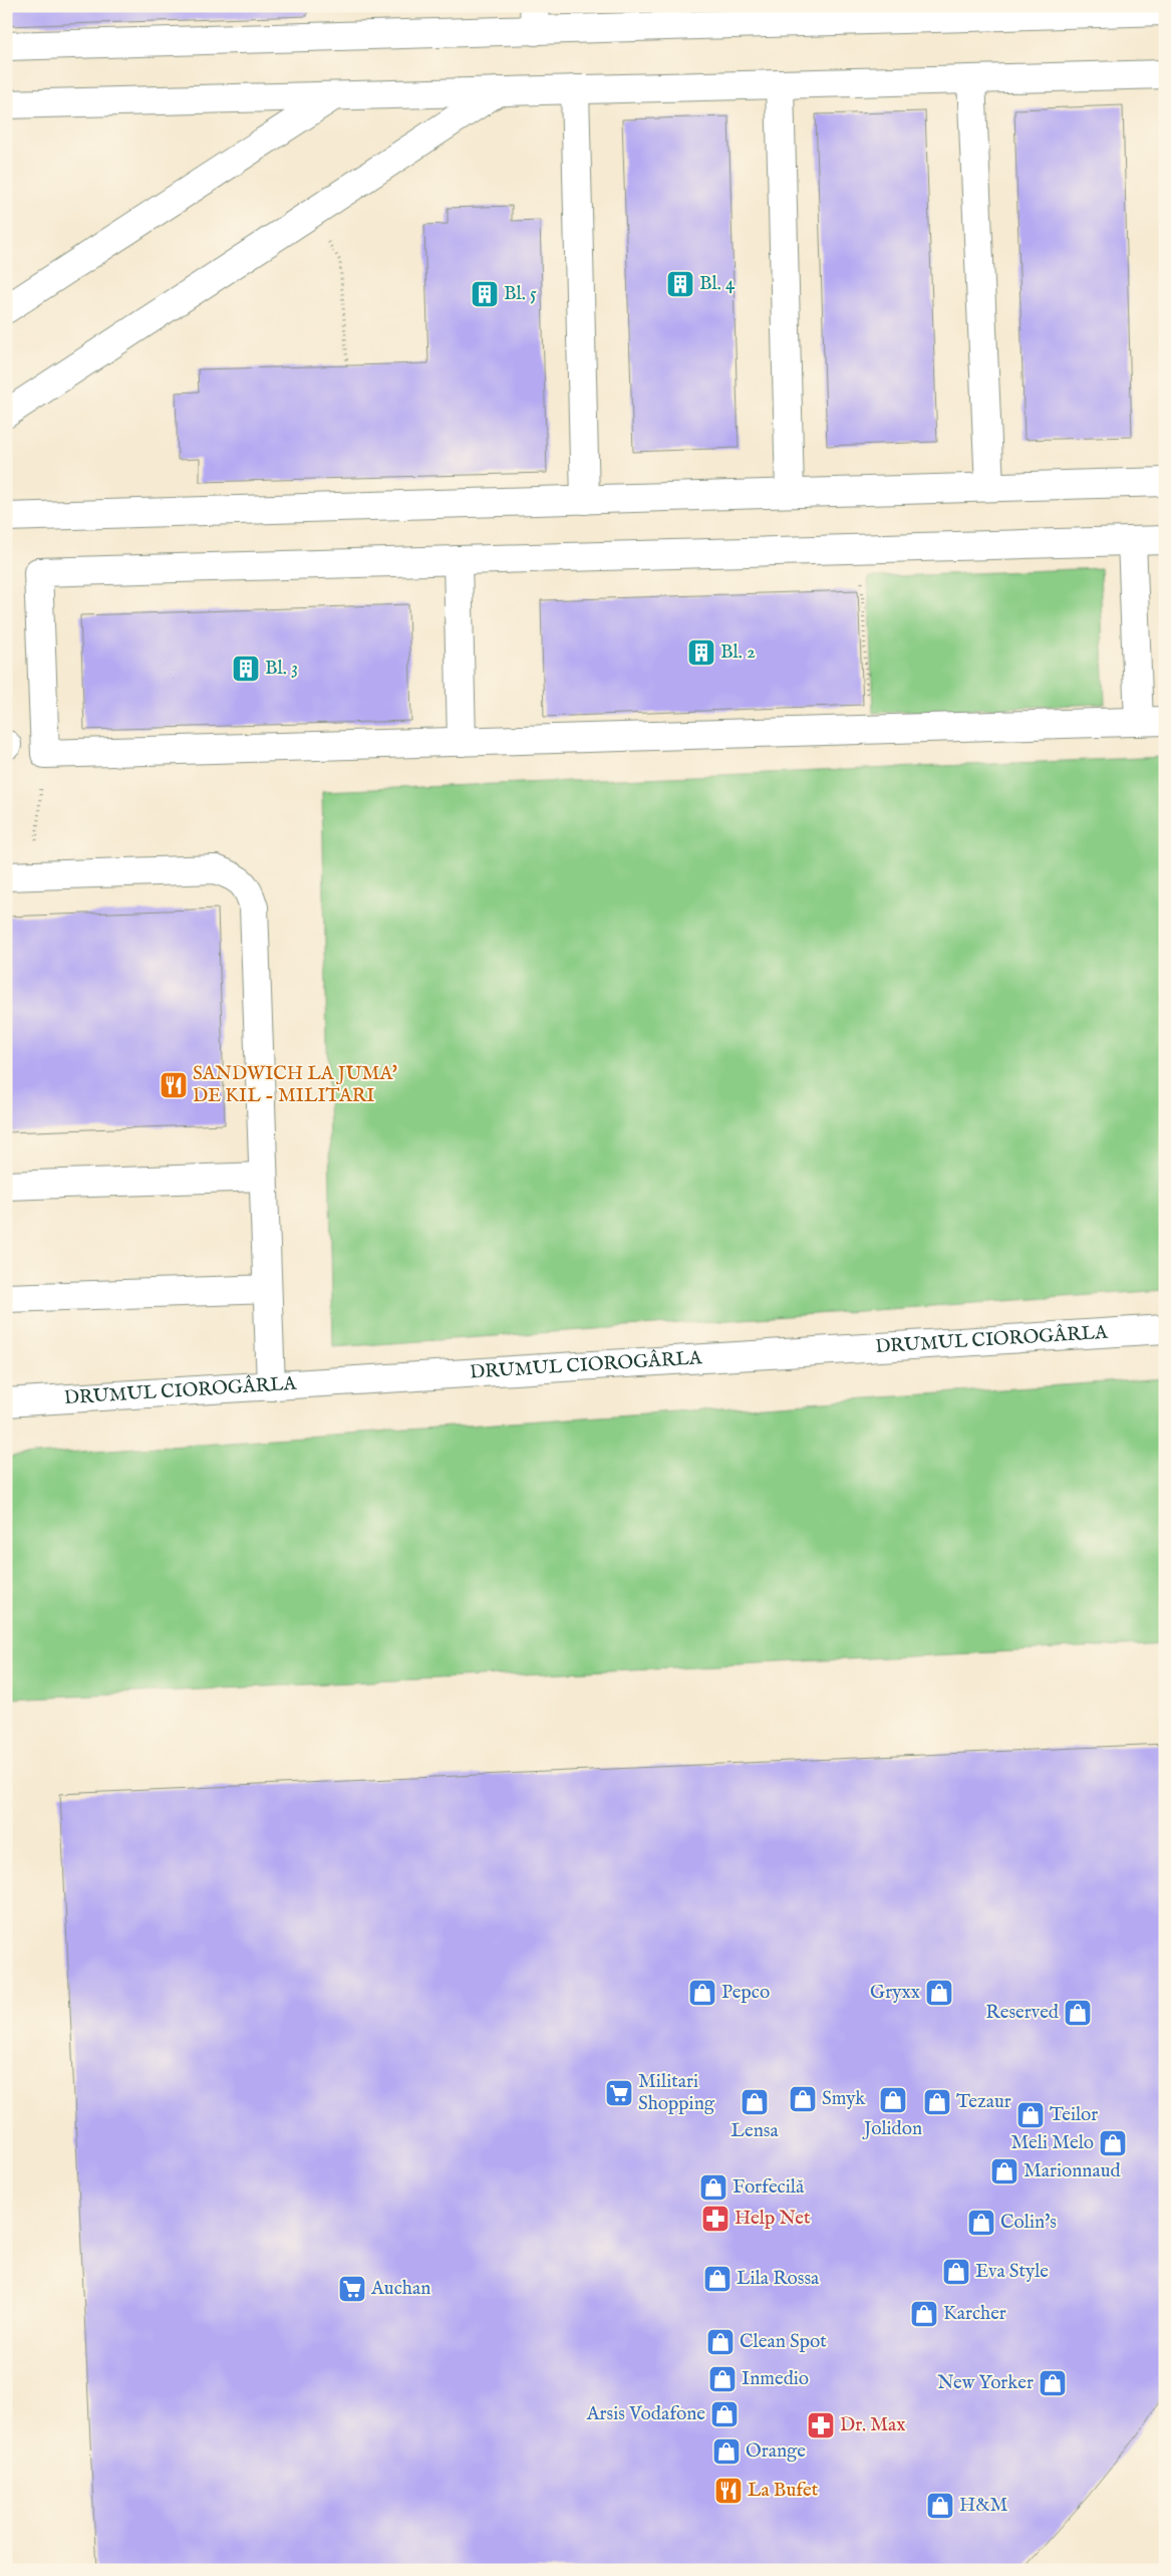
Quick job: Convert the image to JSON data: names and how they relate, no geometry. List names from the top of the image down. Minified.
{"streets":{"street":["DRUMUL CIOROGÂRLA"]},"places":{"building":["Bl. 4","Bl. 5","Bl. 2","Bl. 3"],"restaurant":["SANDWICH LA JUMA' DE KIL - MILITARI","La Bufet"],"shop":["Pepco","Gryxx","Reserved","Smyk","Jolidon","Lensa","Tezaur","Teilor","Meli Melo","Marionnaud","Forfecilă","Colin's","Eva Style","Lila Rossa","Karcher","Clean Spot","Inmedio","New Yorker","Arsis Vodafone","Orange","H&M"],"supermarket":["Militari Shopping","Auchan"],"pharmacy":["Help Net","Dr. Max"]}}
